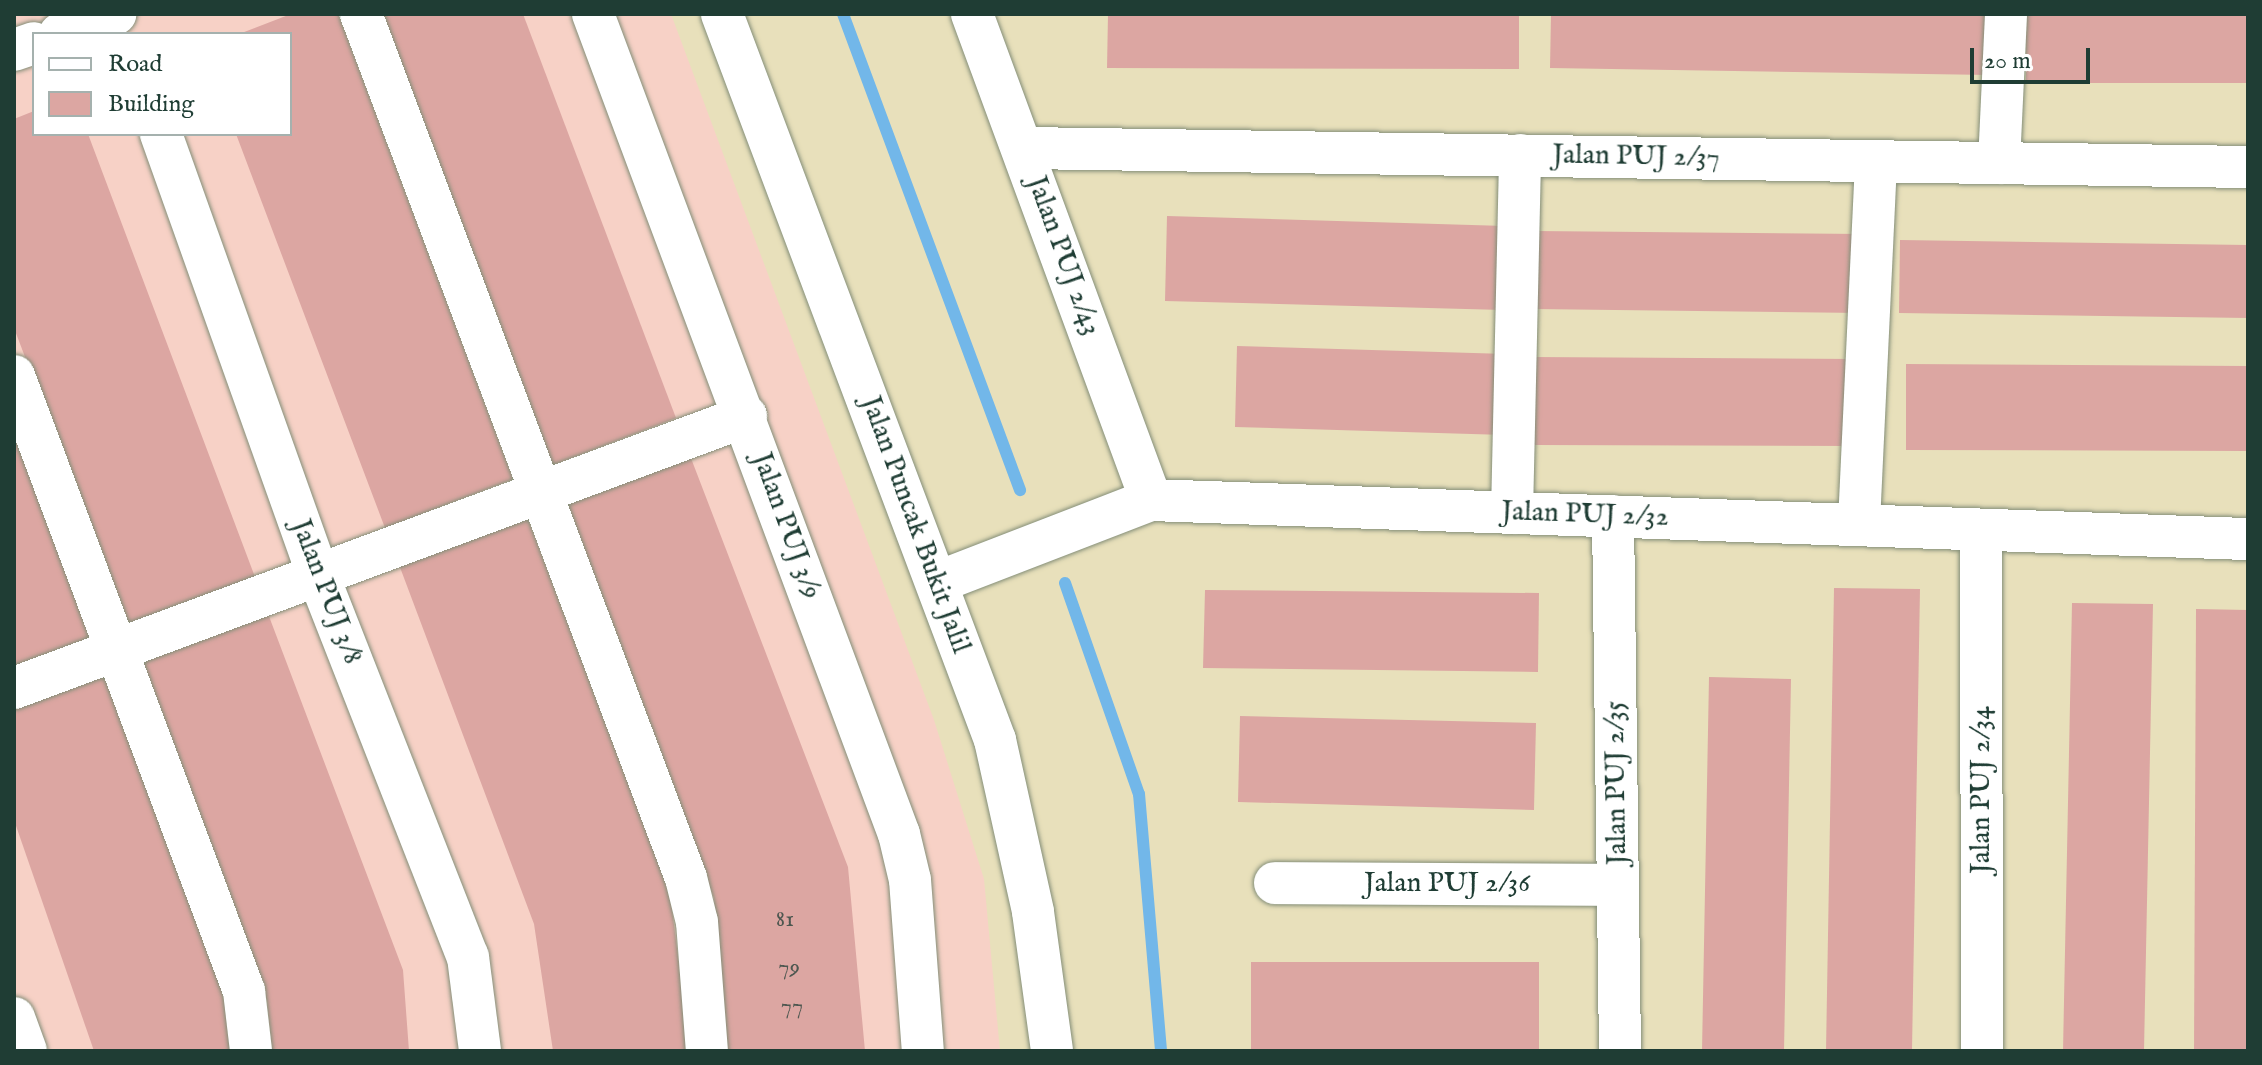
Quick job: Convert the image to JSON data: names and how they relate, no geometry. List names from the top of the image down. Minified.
{"streets":{"street":["Jalan PUJ 2/37","Jalan PUJ 2/43","Jalan PUJ 2/32","Jalan Puncak Bukit Jalil","Jalan PUJ 3/9","Jalan PUJ 3/8","Jalan PUJ 2/35","Jalan PUJ 2/34","Jalan PUJ 2/36"]},"crossings":[["Jalan PUJ 2/37","Jalan PUJ 2/43"],["Jalan PUJ 2/43","Jalan PUJ 2/32"],["Jalan PUJ 2/32","Jalan Puncak Bukit Jalil"],["Jalan PUJ 2/32","Jalan PUJ 2/35"],["Jalan PUJ 2/32","Jalan PUJ 2/34"],["Jalan PUJ 2/35","Jalan PUJ 2/36"]],"house_numbers":["81","79","77"],"legend":["Road","Building"],"scale_bar":"20 m"}
